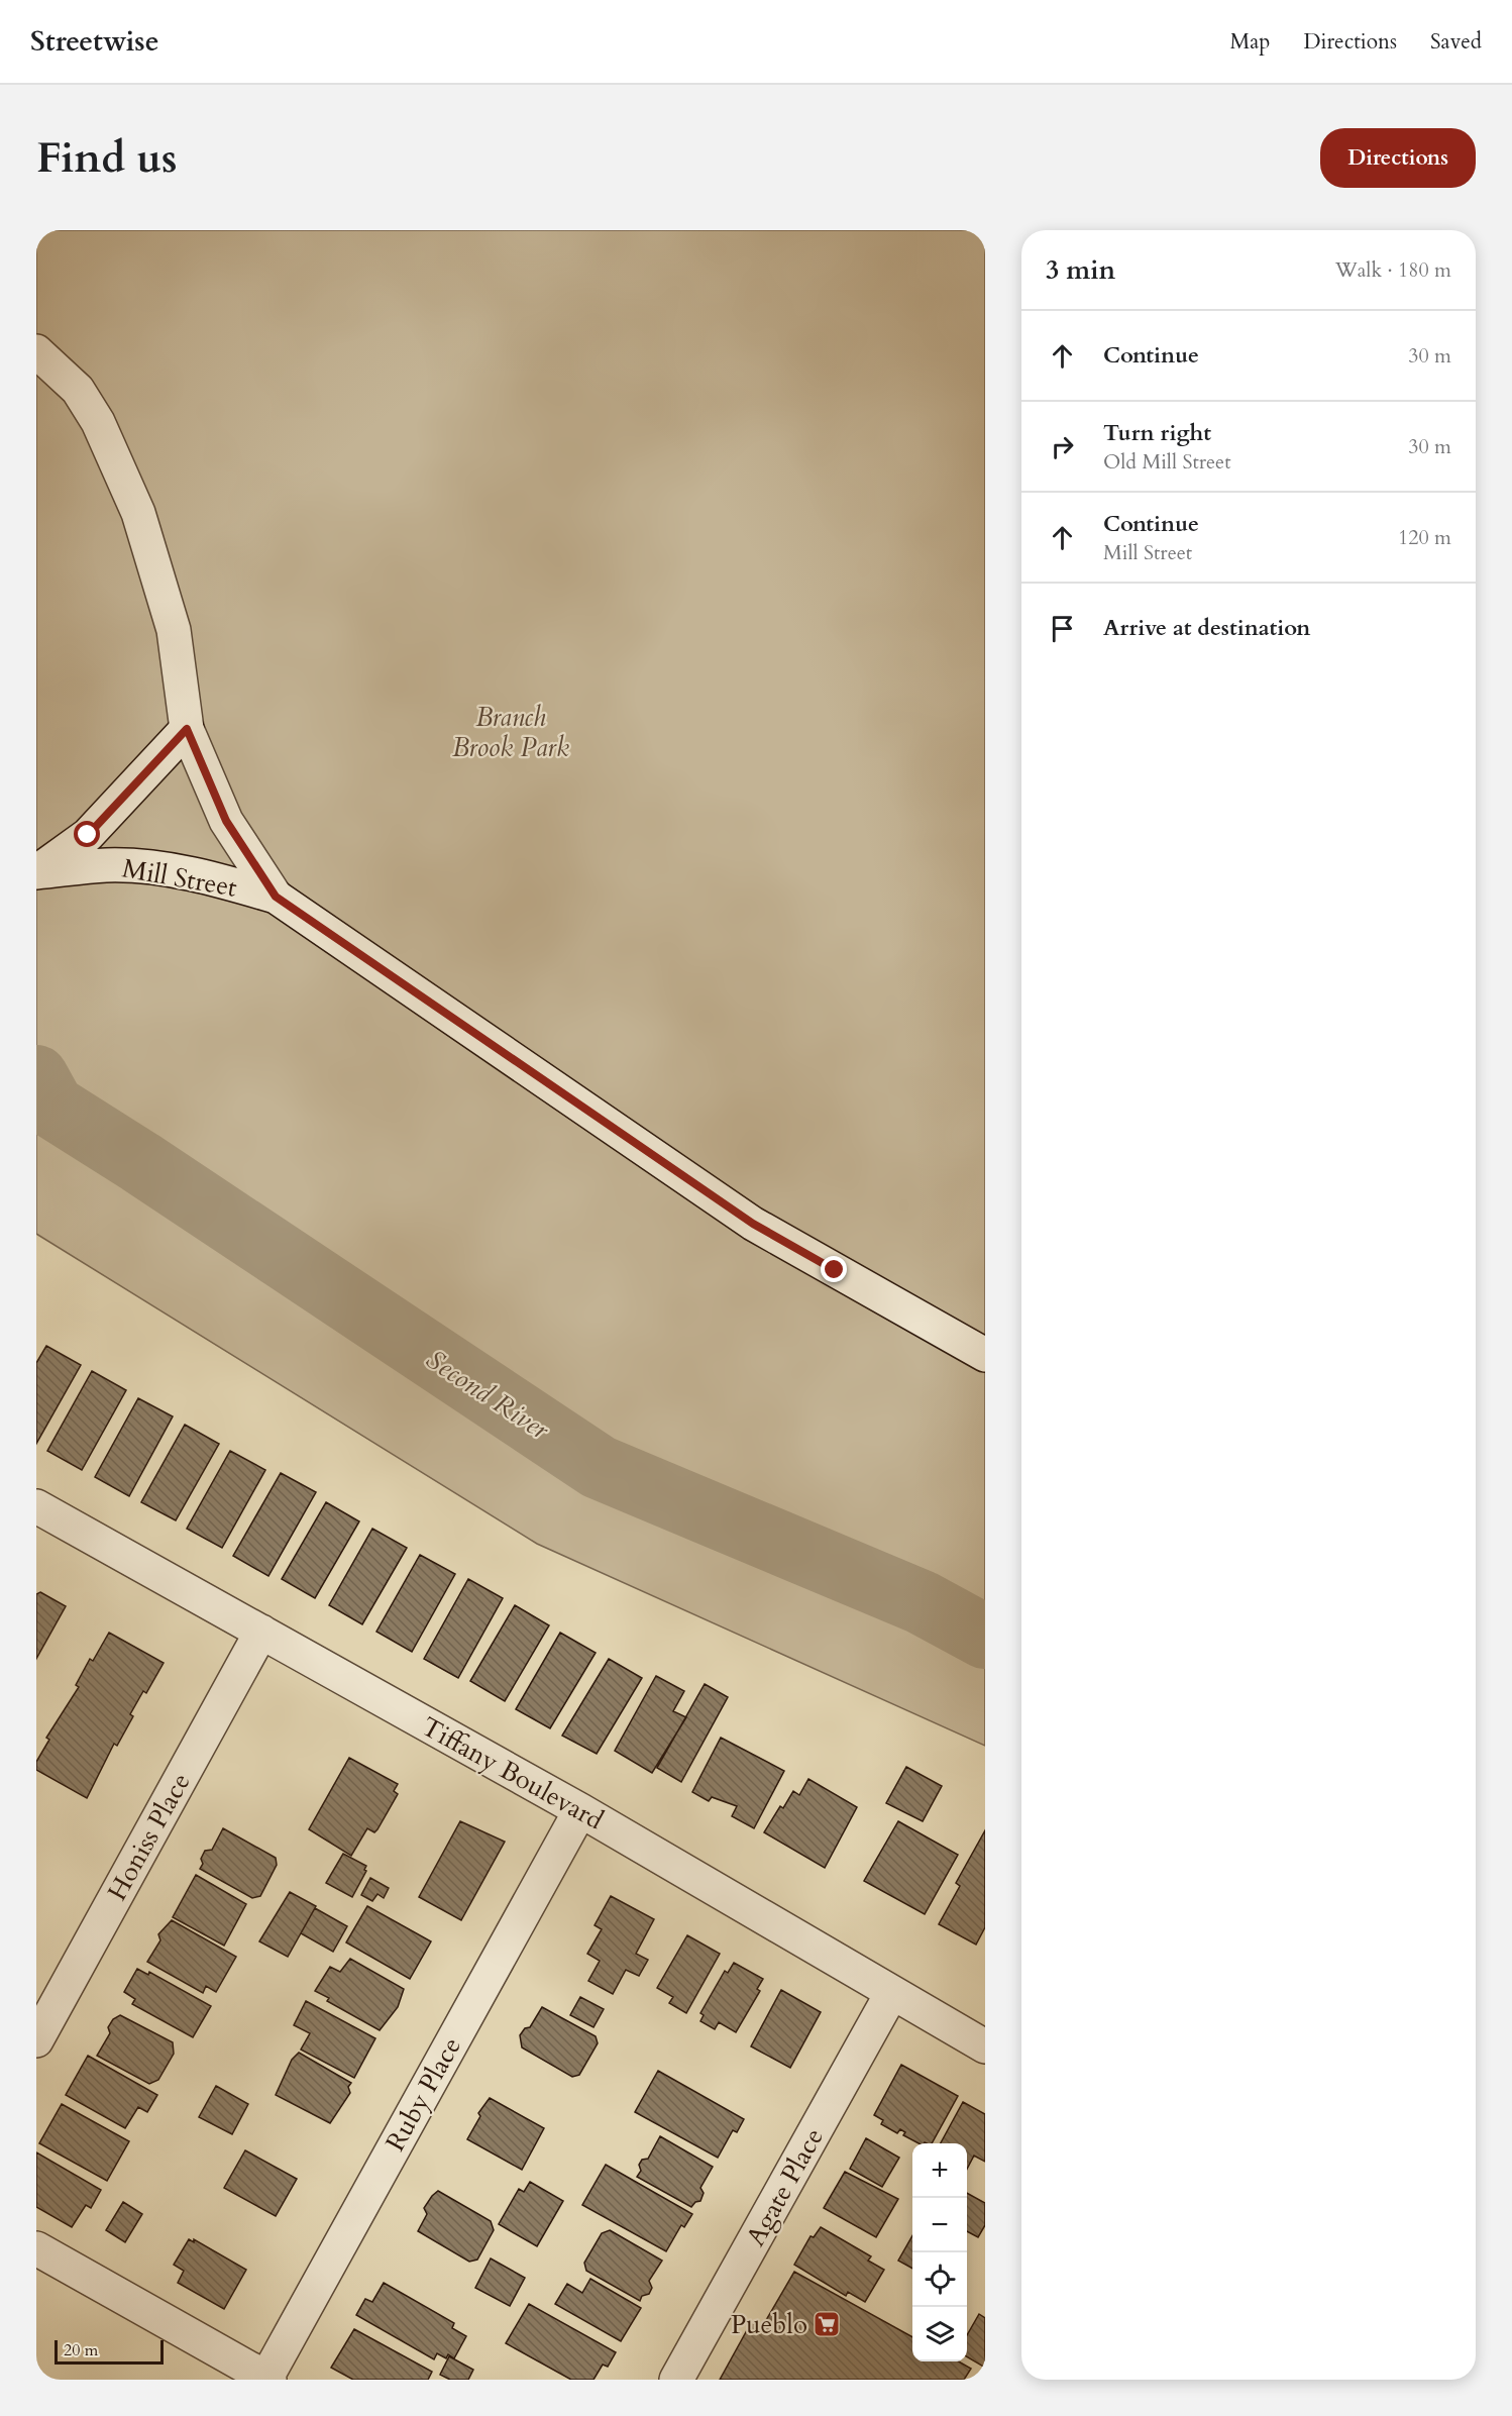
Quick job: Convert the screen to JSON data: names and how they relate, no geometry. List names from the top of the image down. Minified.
{"streets":{"street":["Mill Street","Tiffany Boulevard","Honiss Place","Ruby Place","Agate Place"]},"crossings":[["Tiffany Boulevard","Honiss Place"],["Tiffany Boulevard","Ruby Place"],["Tiffany Boulevard","Agate Place"]],"water":["Second River"],"parks":["Branch Brook Park"],"places":{"supermarket":["Pueblo"]},"scale_bar":"20 m","page":{"header":"Streetwise","nav":["Map","Directions","Saved"],"buttons":"Directions","title":"Find us","heading":["3 min","Walk · 180 m"],"list":[["Continue","30 m"],["Turn right","Old Mill Street","30 m"],["Continue","Mill Street","120 m"],"Arrive at destination"],"map_buttons":["+","−"],"scale":"20 m"}}
